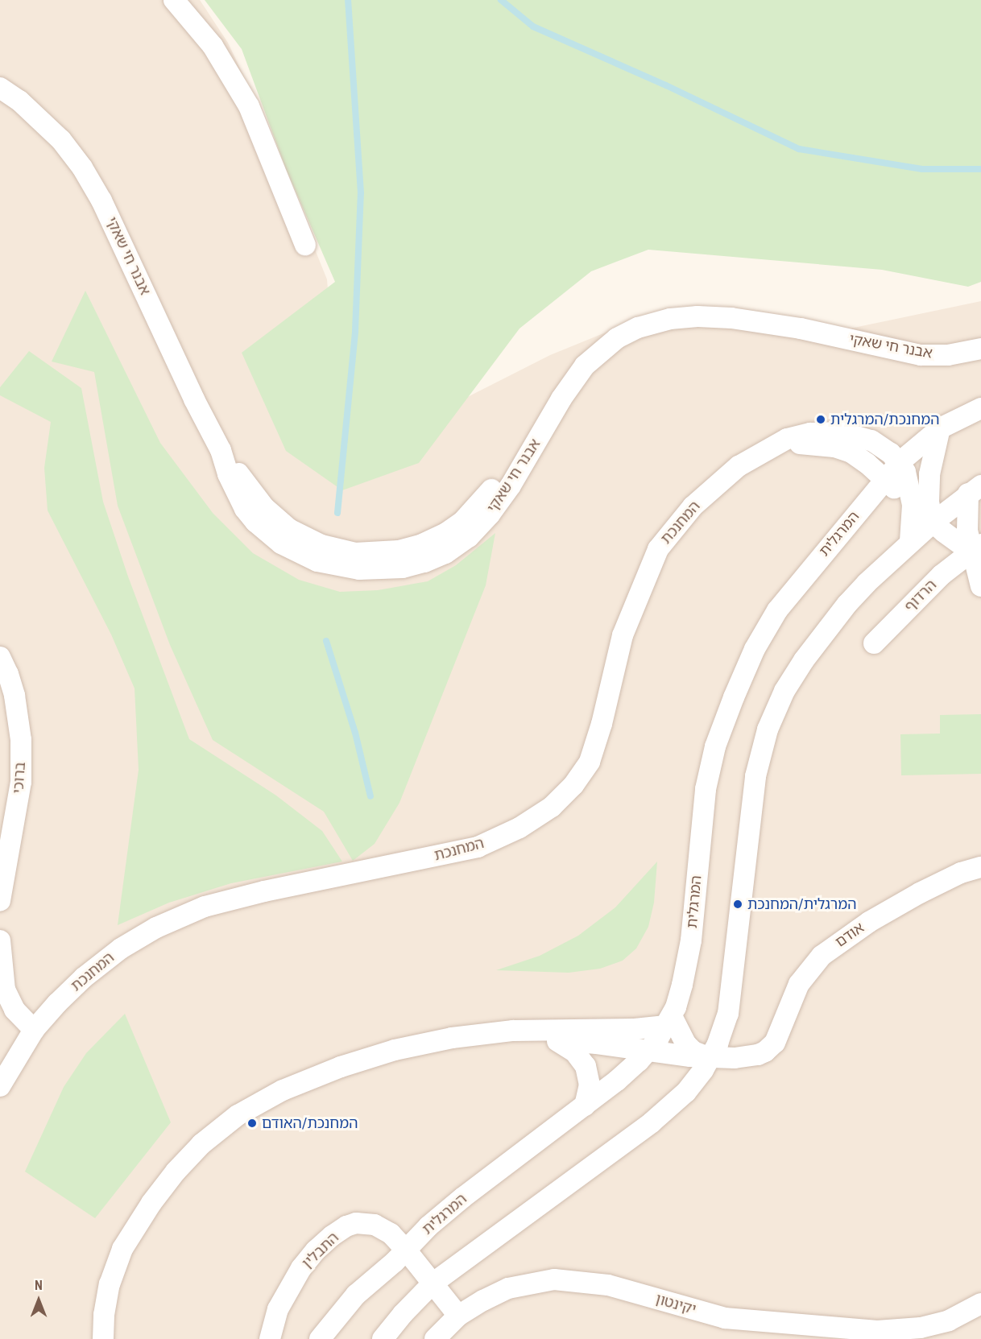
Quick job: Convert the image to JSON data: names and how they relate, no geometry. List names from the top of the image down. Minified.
{"streets":{"street":["אבנר חי שאקי","המחנכת","המרגלית","הרדוף","ברוכי","אודם","התבלין","יקינטון"]},"crossings":[["המחנכת","המרגלית"],["המרגלית","התבלין"]],"places":["המחנכת/המרגלית","המרגלית/המחנכת","המחנכת/האודם"],"north":"top"}
